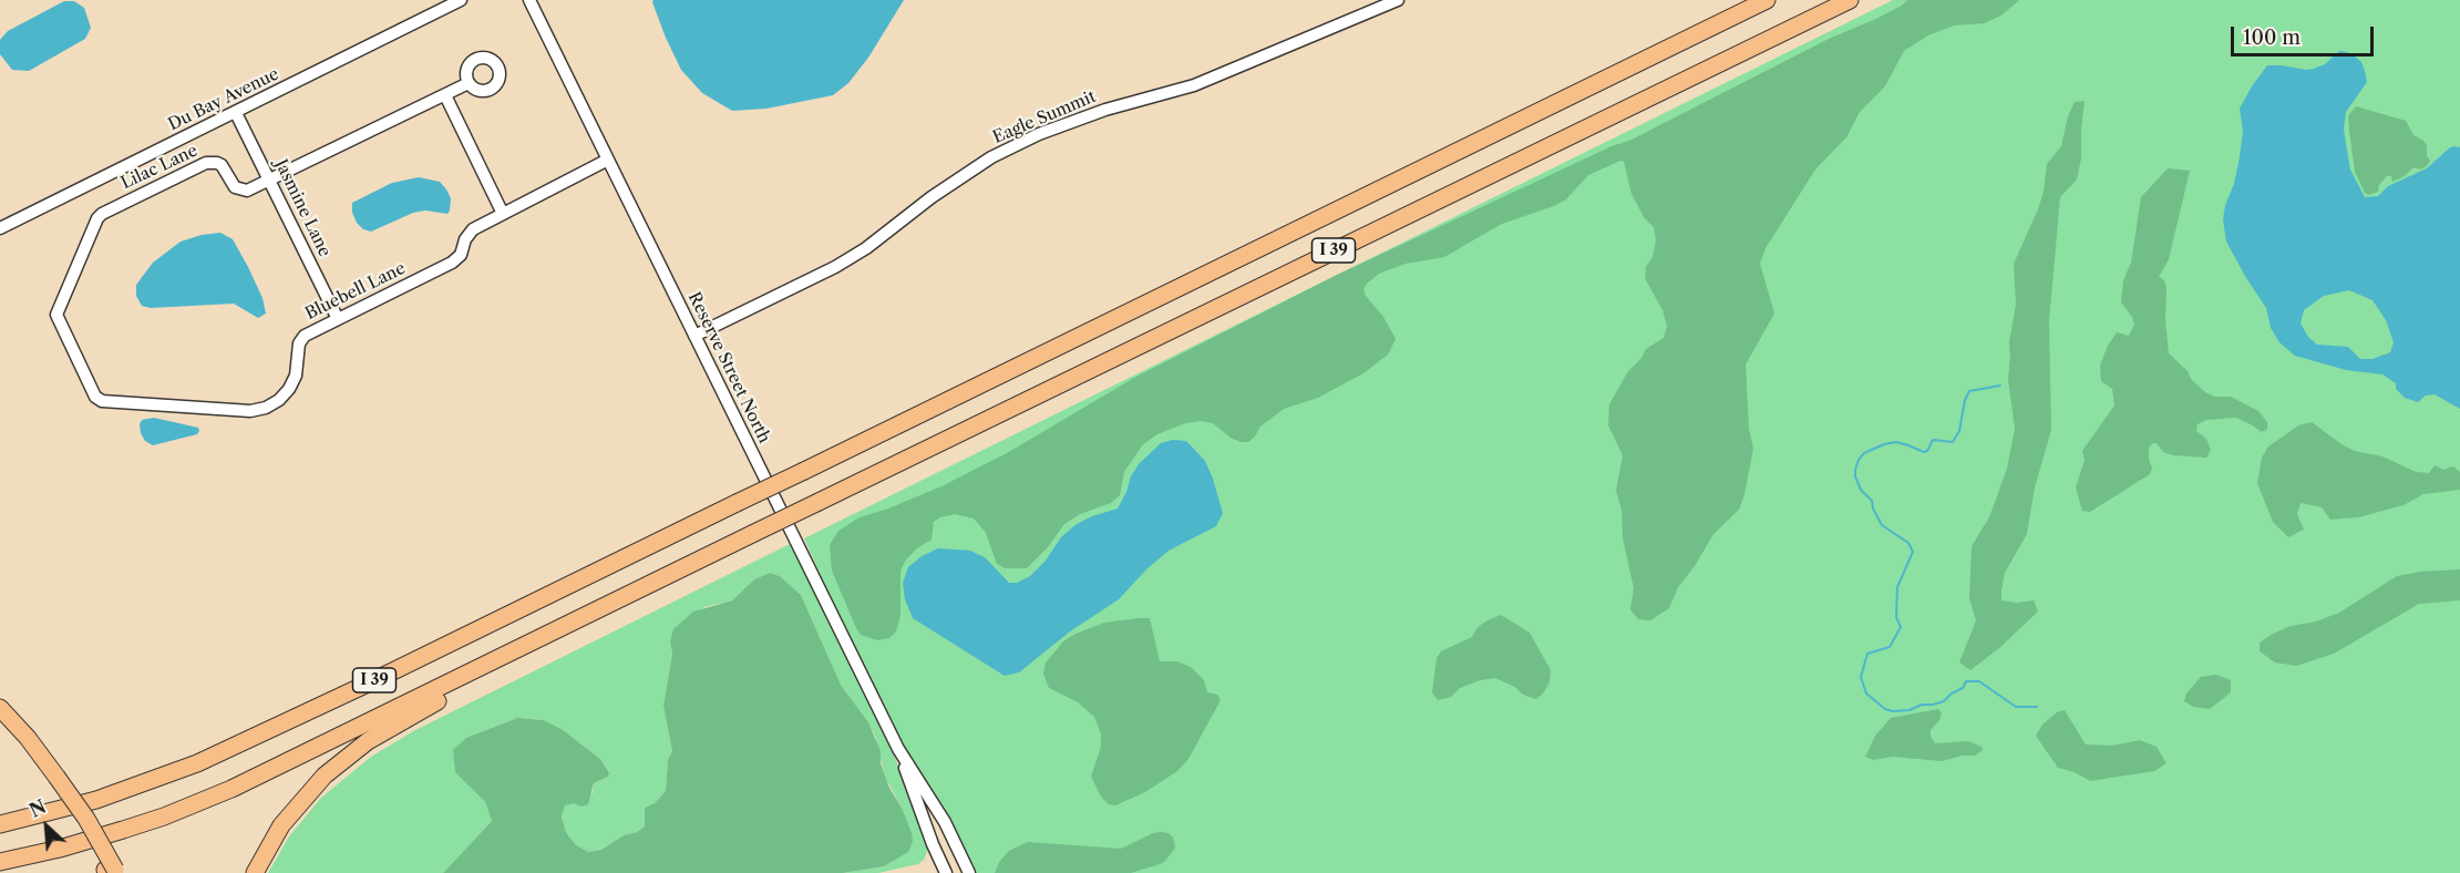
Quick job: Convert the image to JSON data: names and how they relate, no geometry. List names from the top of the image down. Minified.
{"streets":{"highway":["I 39"],"street":["Du Bay Avenue","Eagle Summit","Lilac Lane","Jasmine Lane","Bluebell Lane","Reserve Street North"]},"crossings":[["Du Bay Avenue","Jasmine Lane"],["Eagle Summit","Reserve Street North"],["Lilac Lane","Jasmine Lane"],["Lilac Lane","Bluebell Lane"],["Jasmine Lane","Bluebell Lane"],["Bluebell Lane","Reserve Street North"]],"scale_bar":"100 m","north":"top left"}
